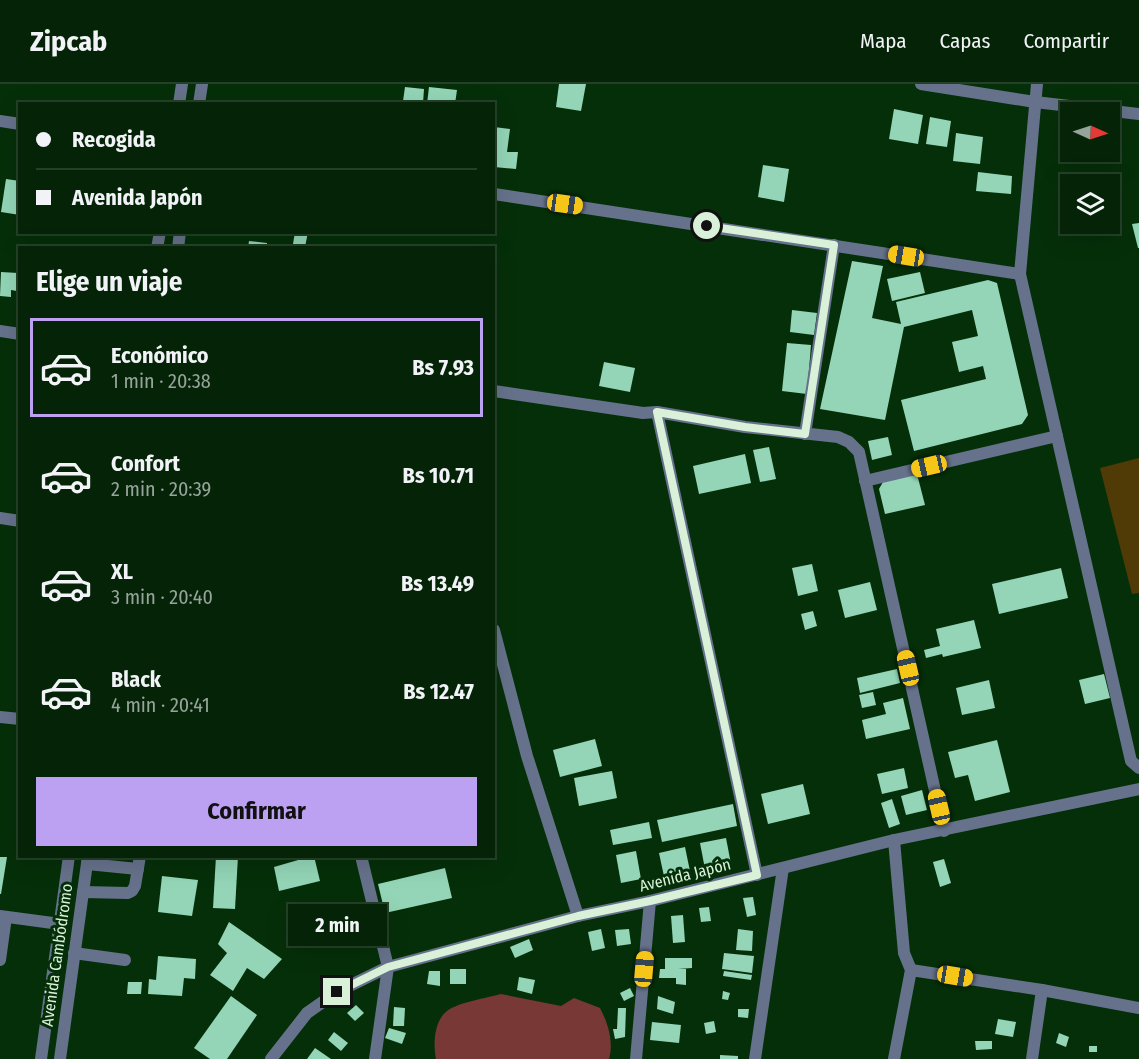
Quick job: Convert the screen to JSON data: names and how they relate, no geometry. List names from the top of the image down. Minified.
{"streets":{"street":["Avenida Japón","Avenida Cambódromo"]},"north":"right","page":{"header":"Zipcab","nav":["Mapa","Capas","Compartir"],"banner":["Recogida","Avenida Japón"],"heading":"Elige un viaje","list":[{"name":"Económico","note":"1 min · 20:38","value":"Bs 7.93"},{"name":"Confort","note":"2 min · 20:39","value":"Bs 10.71"},{"name":"XL","note":"3 min · 20:40","value":"Bs 13.49"},{"name":"Black","note":"4 min · 20:41","value":"Bs 12.47"}],"buttons":"Confirmar","bubble":"2 min"}}
